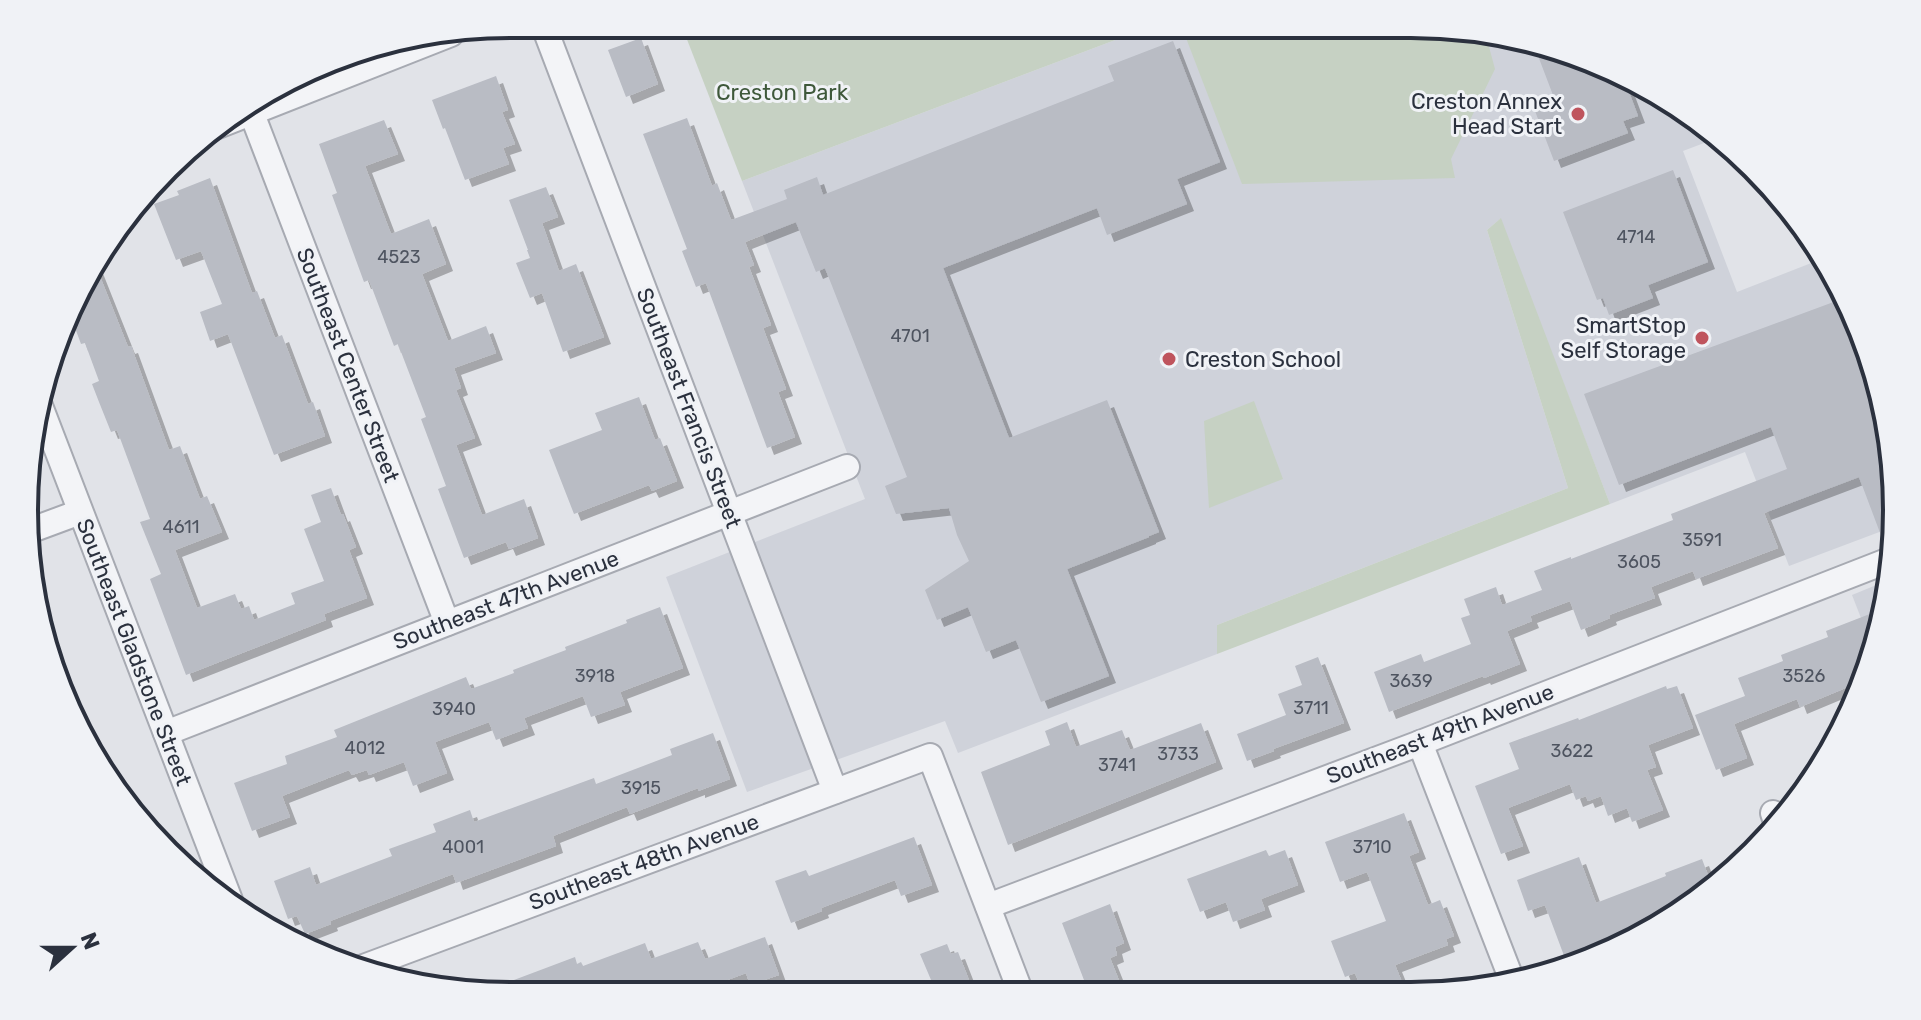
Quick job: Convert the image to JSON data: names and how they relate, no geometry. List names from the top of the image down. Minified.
{"streets":{"street":["Southeast Center Street","Southeast Francis Street","Southeast 47th Avenue","Southeast Gladstone Street","Southeast 49th Avenue","Southeast 48th Avenue"]},"crossings":[["Southeast Center Street","Southeast 47th Avenue"],["Southeast Francis Street","Southeast 47th Avenue"],["Southeast Francis Street","Southeast 48th Avenue"],["Southeast 47th Avenue","Southeast Gladstone Street"],["Southeast 49th Avenue","Southeast 48th Avenue"]],"parks":["Creston Park"],"places":["Creston Annex Head Start","SmartStop Self Storage","Creston School"],"house_numbers":["4714","4523","4701","4611","3591","3605","3918","3526","3639","3711","3940","4012","3622","3733","3741","3915","4001","3710"],"north":"right"}
